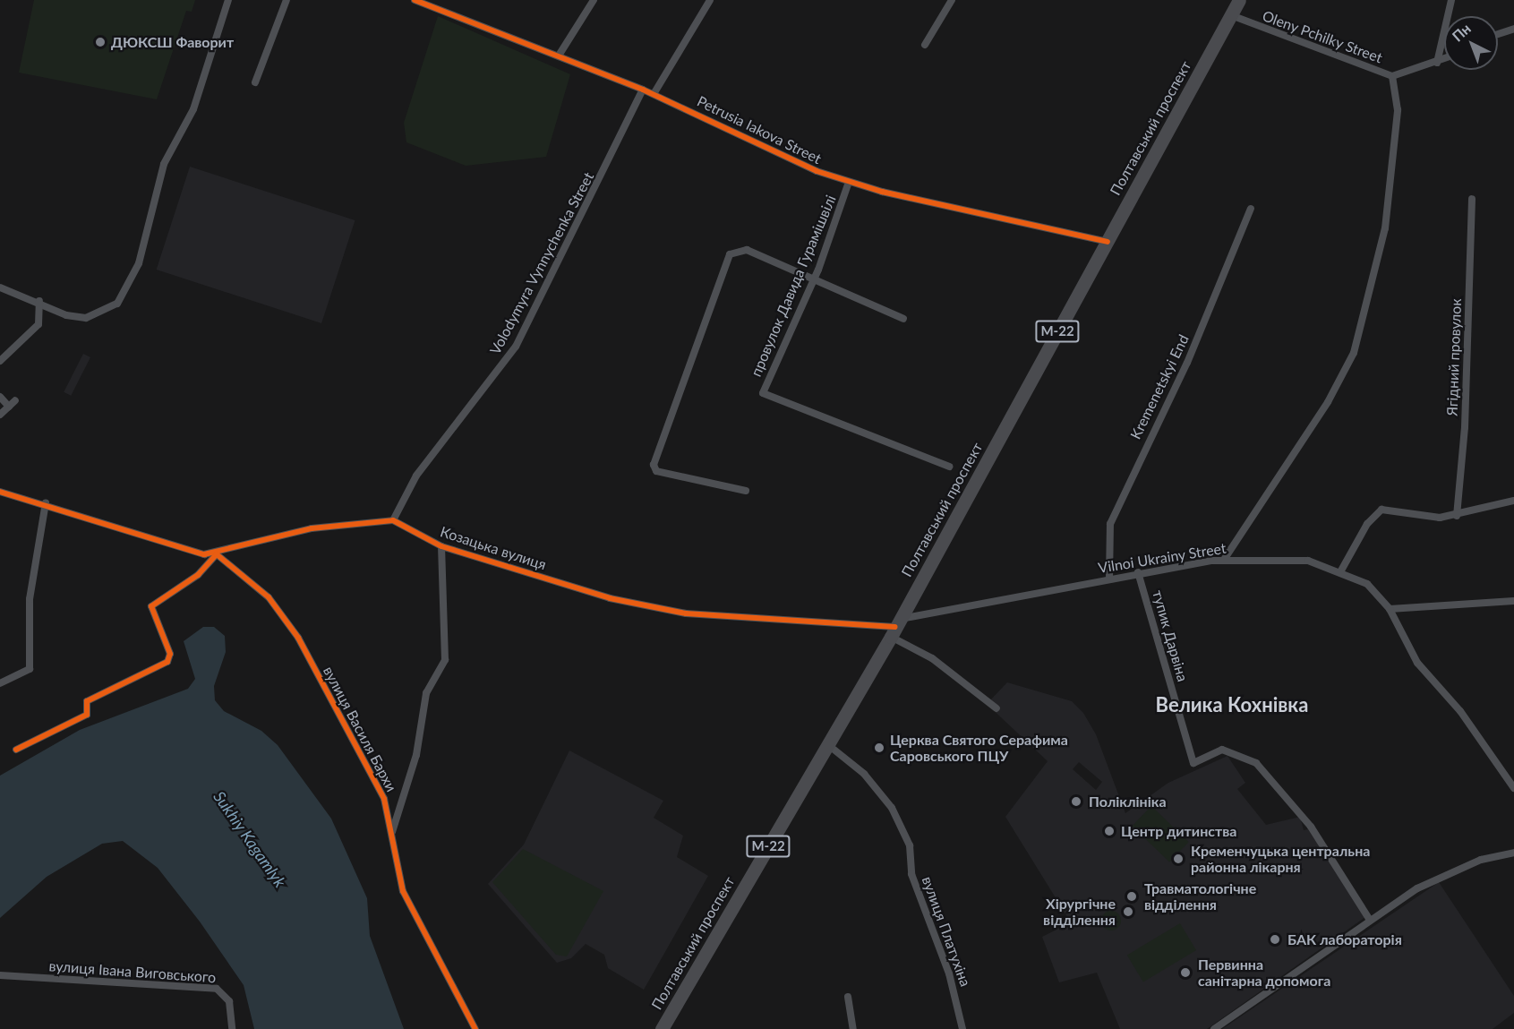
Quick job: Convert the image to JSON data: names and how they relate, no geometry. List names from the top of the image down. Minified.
{"streets":{"highway":["Полтавський проспект","М-22"],"street":["Oleny Pchilky Street","Petrusia Iakova Street","Volodymyra Vynnychenka Street","провулок Давида Гурамішвілі","Ягідний провулок","Kremenetskyi End","Козацька вулиця","Vilnoi Ukrainy Street","тупик Дарвіна","вулиця Василя Бархи","вулиця Платухіна","вулиця Івана Виговського"]},"crossings":[["Oleny Pchilky Street","Полтавський проспект"],["Полтавський проспект","Petrusia Iakova Street"],["Полтавський проспект","Козацька вулиця"],["Полтавський проспект","Vilnoi Ukrainy Street"],["Полтавський проспект","вулиця Платухіна"],["Petrusia Iakova Street","Volodymyra Vynnychenka Street"],["Petrusia Iakova Street","провулок Давида Гурамішвілі"],["Volodymyra Vynnychenka Street","Козацька вулиця"],["Kremenetskyi End","Vilnoi Ukrainy Street"],["Козацька вулиця","Vilnoi Ukrainy Street"],["Vilnoi Ukrainy Street","тупик Дарвіна"]],"districts":["Велика Кохнівка"],"water":["Sukhiy Kagamlyk"],"places":["ДЮКСШ Фаворит","Церква Святого Серафима Саровського ПЦУ","Поліклініка","Центр дитинства","Кременчуцька центральна районна лікарня","Травматологічне відділення","Хірургічне відділення","БАК лабораторія","Первинна санітарна допомога"],"north":"top left"}
